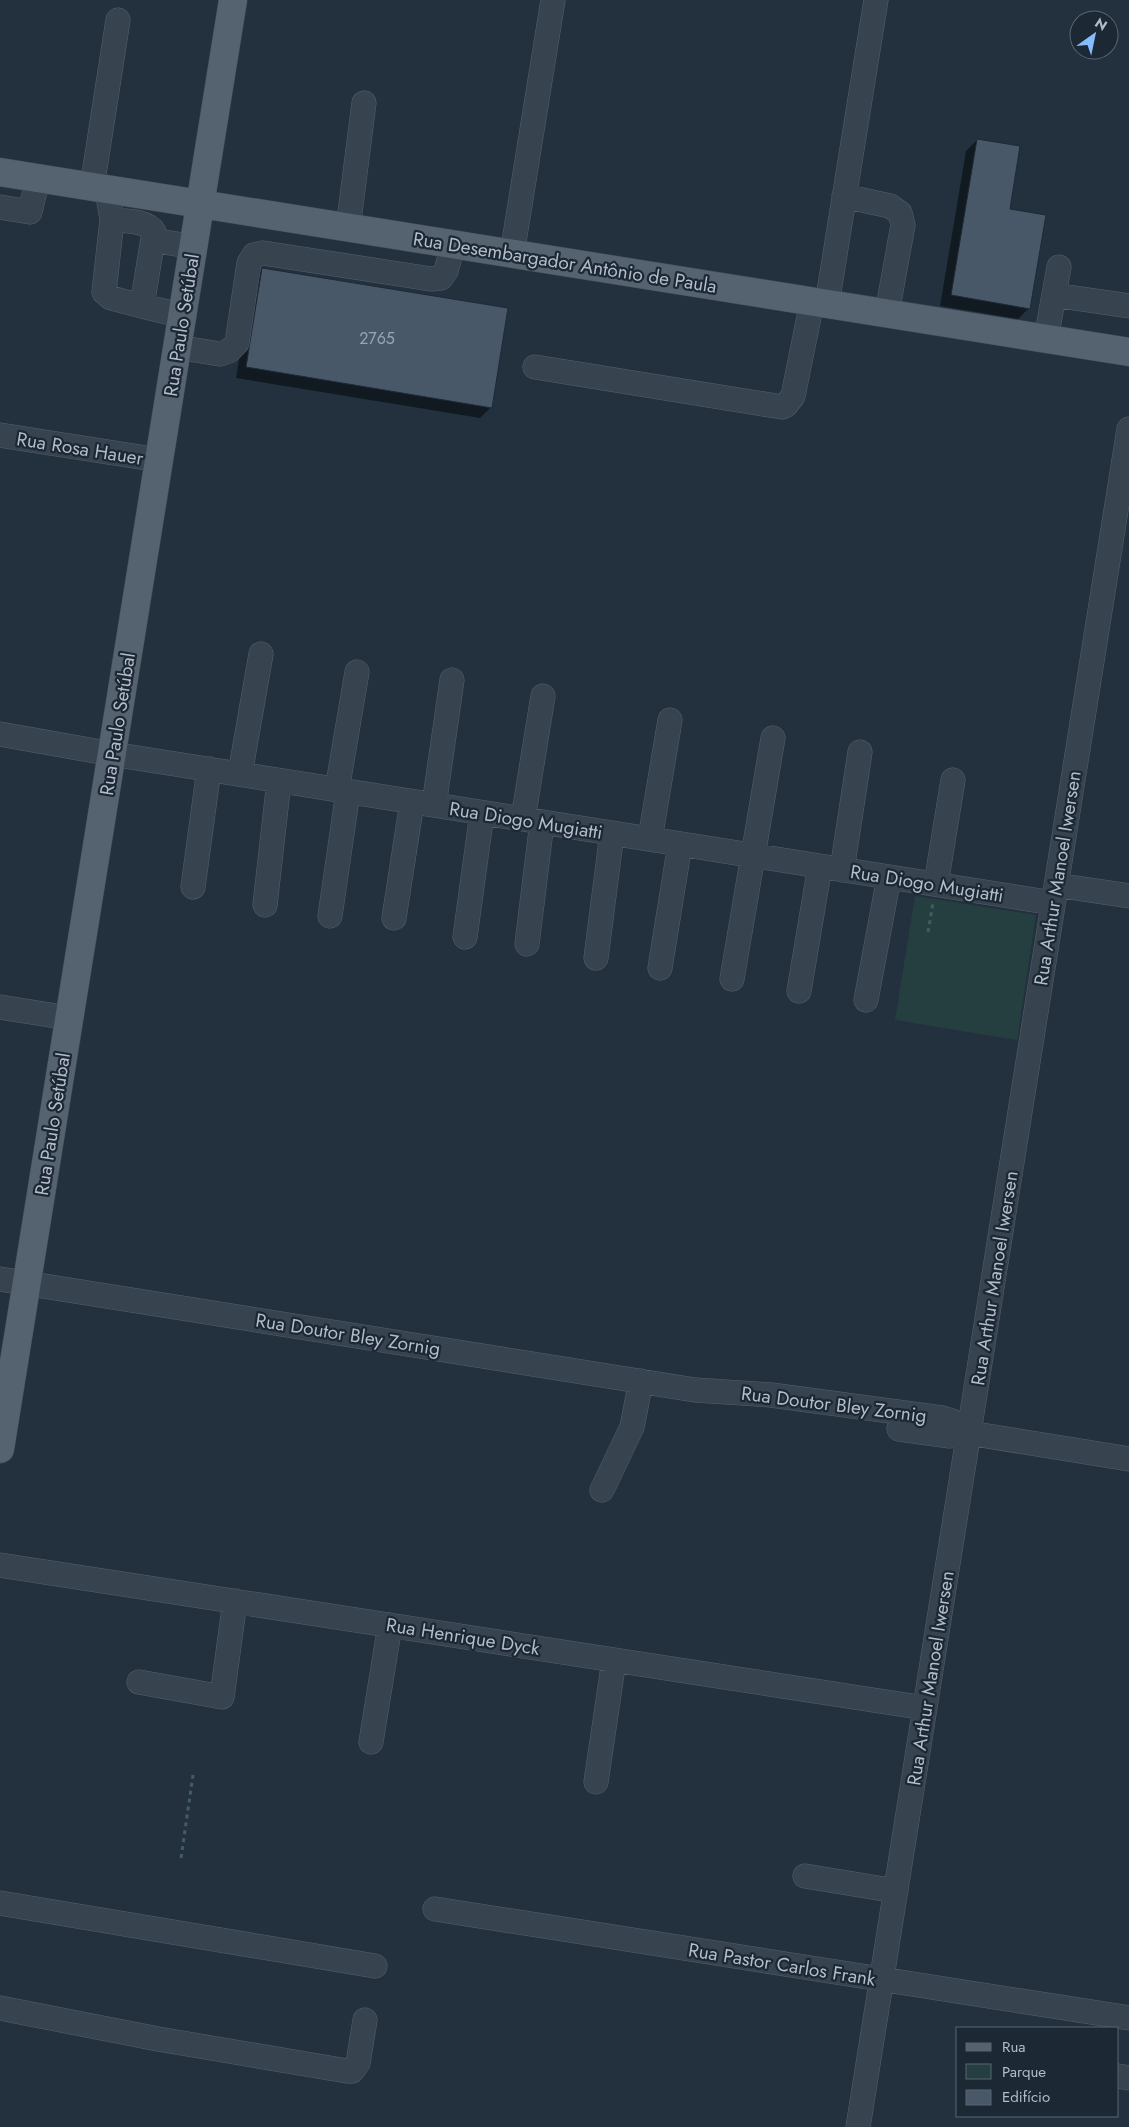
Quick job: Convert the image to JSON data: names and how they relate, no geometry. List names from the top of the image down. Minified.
{"streets":{"main road":["Rua Desembargador Antônio de Paula","Rua Paulo Setúbal"],"street":["Rua Rosa Hauer","Rua Diogo Mugiatti","Rua Arthur Manoel Iwersen","Rua Doutor Bley Zornig","Rua Henrique Dyck","Rua Pastor Carlos Frank"]},"crossings":[["Rua Desembargador Antônio de Paula","Rua Paulo Setúbal"],["Rua Paulo Setúbal","Rua Rosa Hauer"],["Rua Paulo Setúbal","Rua Diogo Mugiatti"],["Rua Paulo Setúbal","Rua Doutor Bley Zornig"],["Rua Diogo Mugiatti","Rua Arthur Manoel Iwersen"],["Rua Arthur Manoel Iwersen","Rua Doutor Bley Zornig"],["Rua Arthur Manoel Iwersen","Rua Henrique Dyck"],["Rua Arthur Manoel Iwersen","Rua Pastor Carlos Frank"]],"house_numbers":["2765"],"legend":["Rua","Parque","Edifício"],"north":"top right"}
